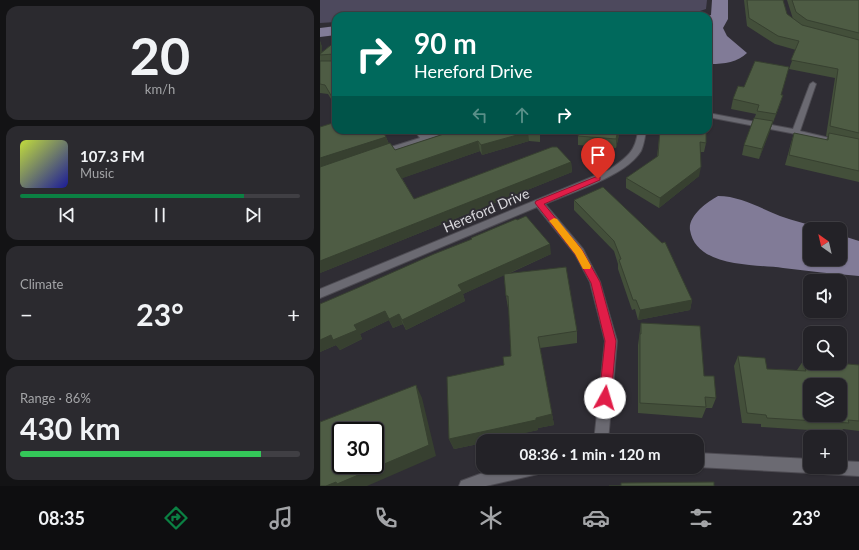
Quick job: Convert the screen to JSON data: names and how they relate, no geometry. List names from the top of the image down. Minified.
{"streets":{"street":["Hereford Drive"]},"north":"top left","page":{"tile":[["20","km/h"],"Climate",["Range · 86%","430 km"]],"turn":["90 m","Hereford Drive"],"song":["107.3 FM","Music"],"map_buttons":"+","heat":["−","23°","+"],"limit":"30","trip":"08:36 · 1 min · 120 m","tabs":["08:35","23°"]}}
